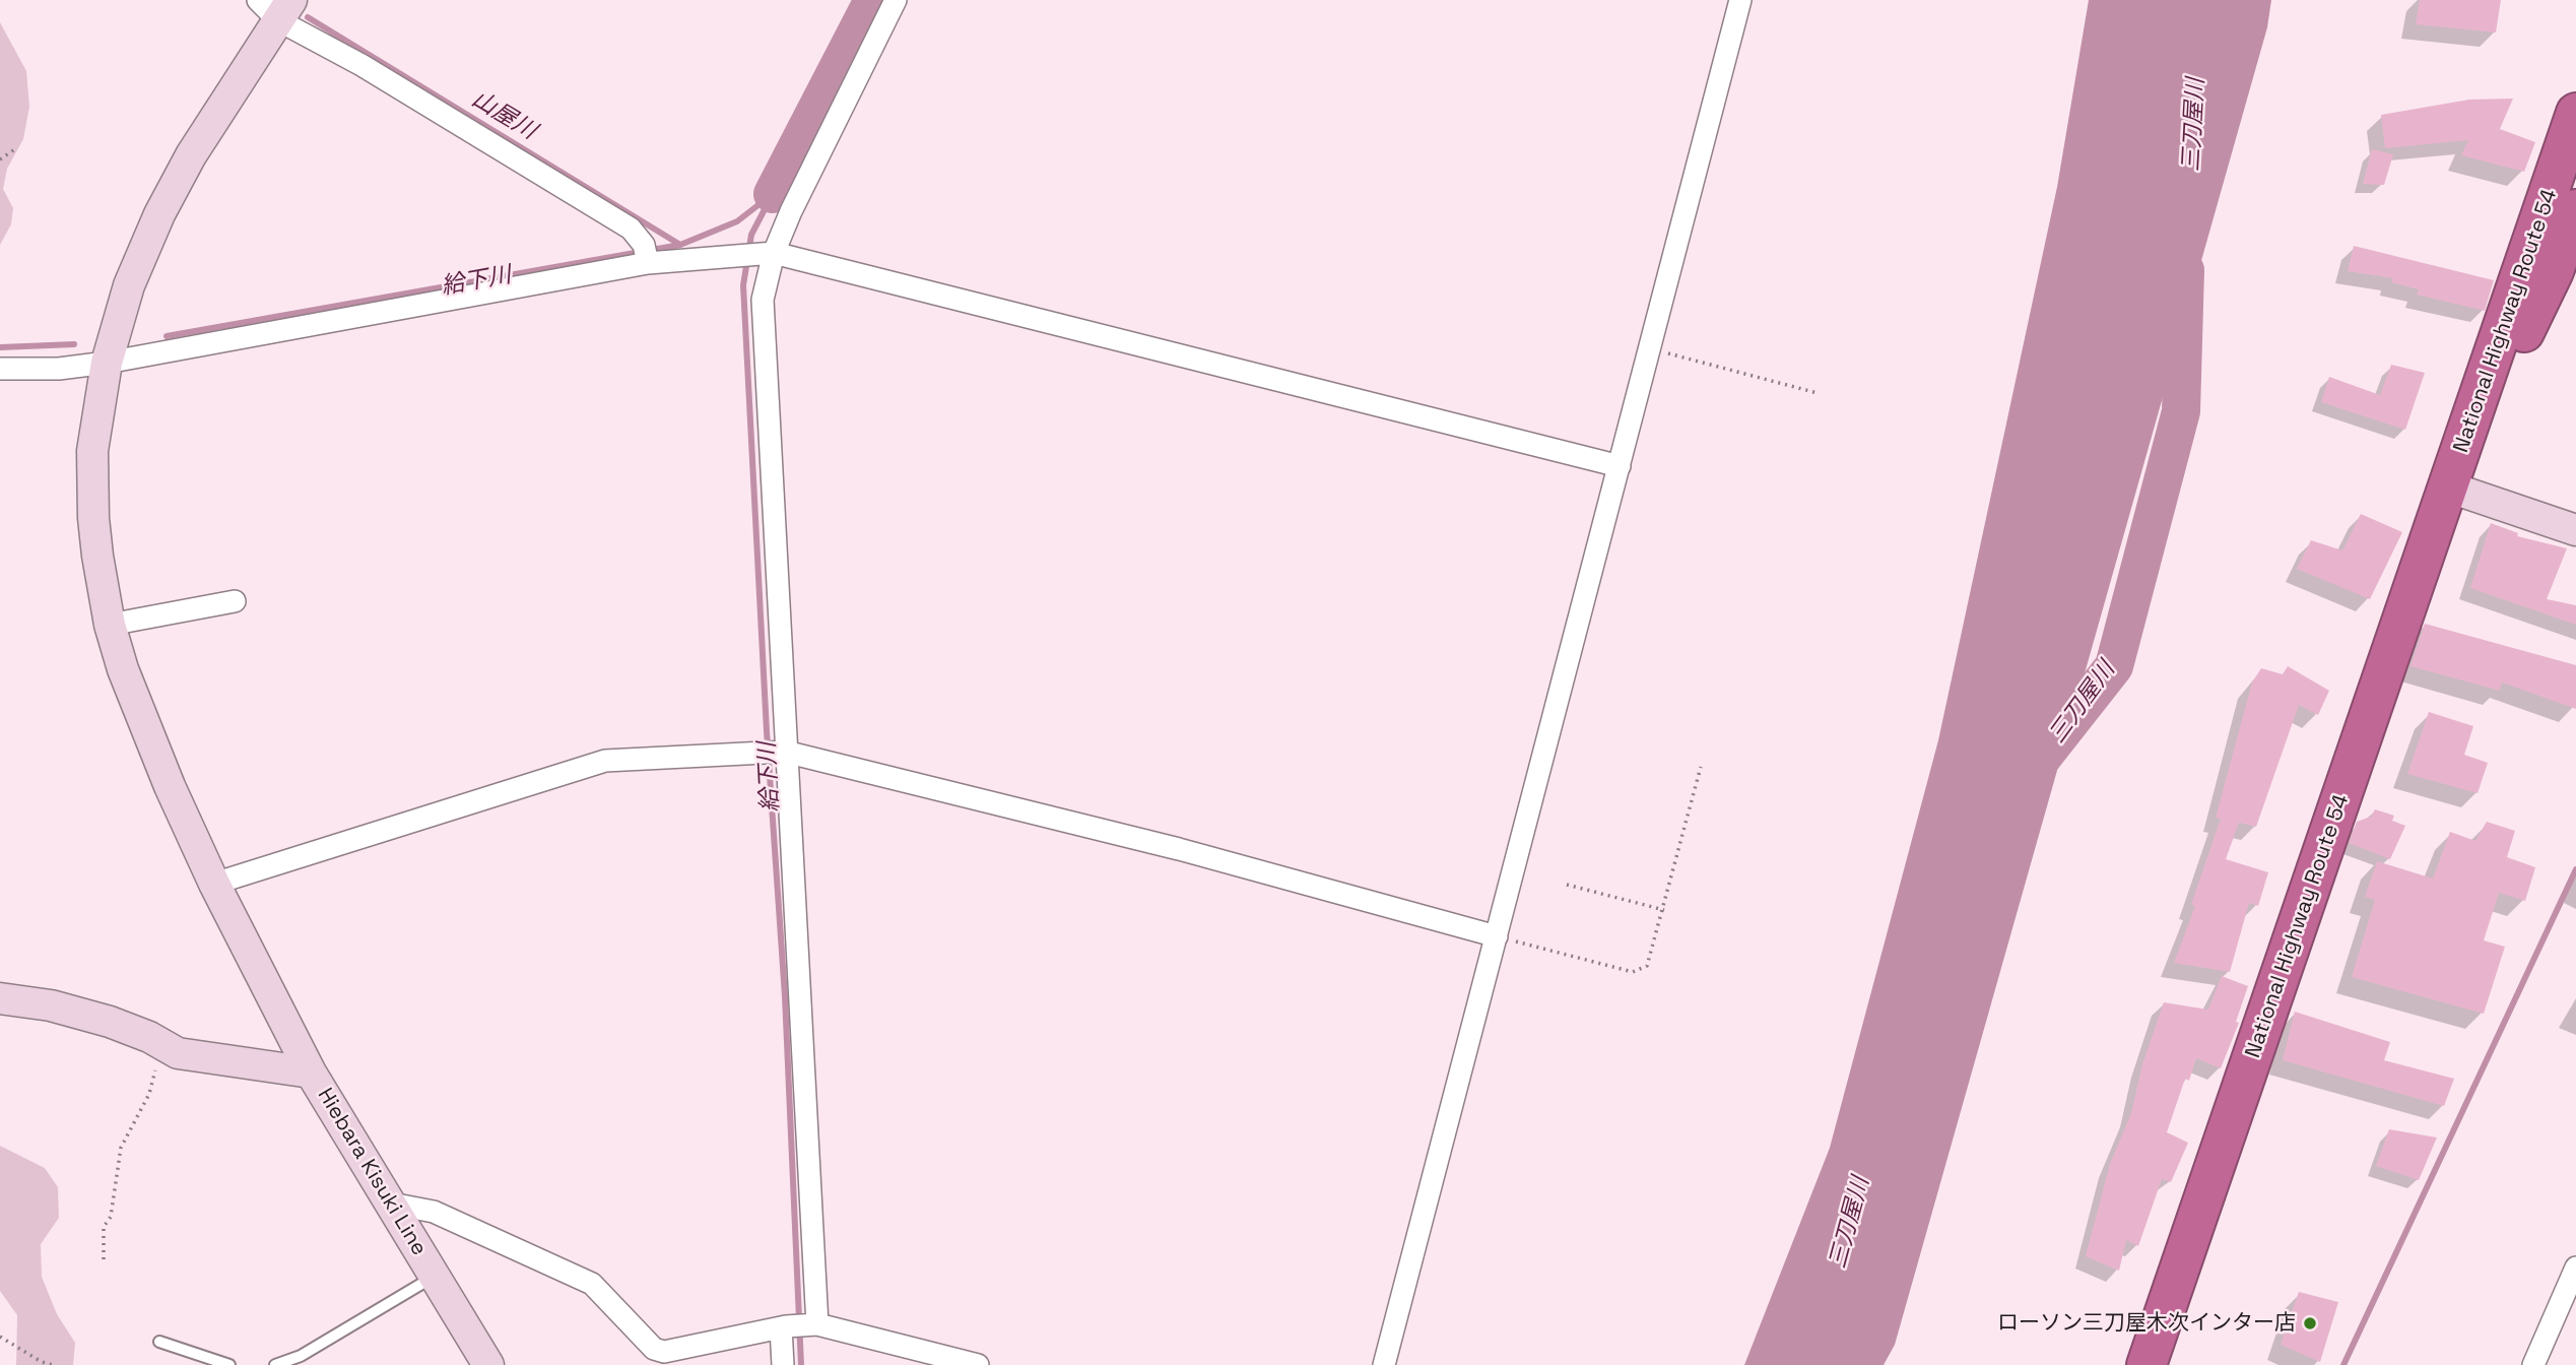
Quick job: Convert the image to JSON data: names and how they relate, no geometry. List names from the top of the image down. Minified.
{"streets":{"highway":["National Highway Route 54"],"street":["Hiebara Kisuki Line"]},"water":["山屋川","三刀屋川","給下川"],"places":["ローソン三刀屋木次インター店"]}
